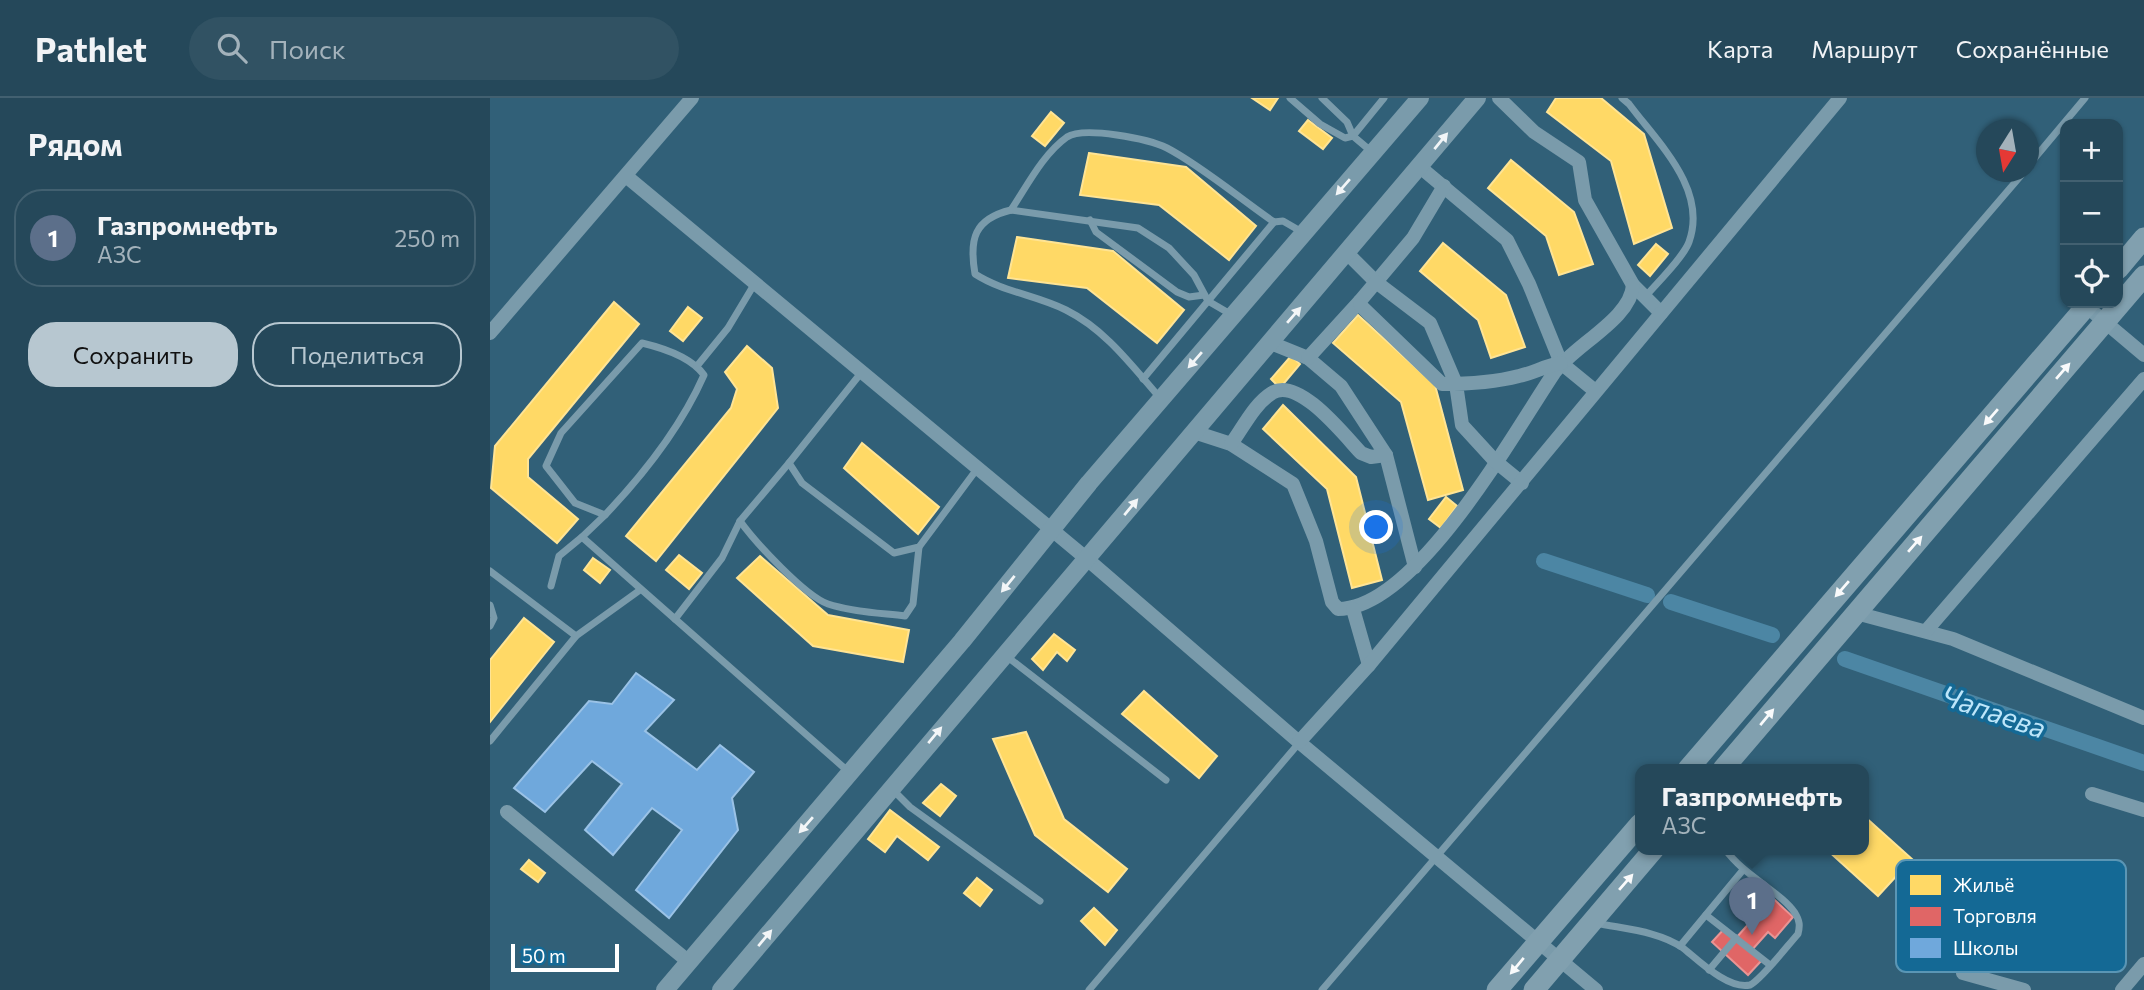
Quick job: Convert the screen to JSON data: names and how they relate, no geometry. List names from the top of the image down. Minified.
{"water":["Чапаева"],"legend":["Жильё","Торговля","Школы"],"scale_bar":"50 m","north":"bottom","page":{"header":"Pathlet","search":"Поиск","nav":["Карта","Маршрут","Сохранённые"],"heading":"Рядом","map_buttons":["+","−"],"list":[{"mark":"1","name":"Газпромнефть","note":"АЗС","value":"250 m"}],"buttons":["Сохранить","Поделиться"],"popup":["Газпромнефть","АЗС"],"pins":"1","scale":"50 m"}}
